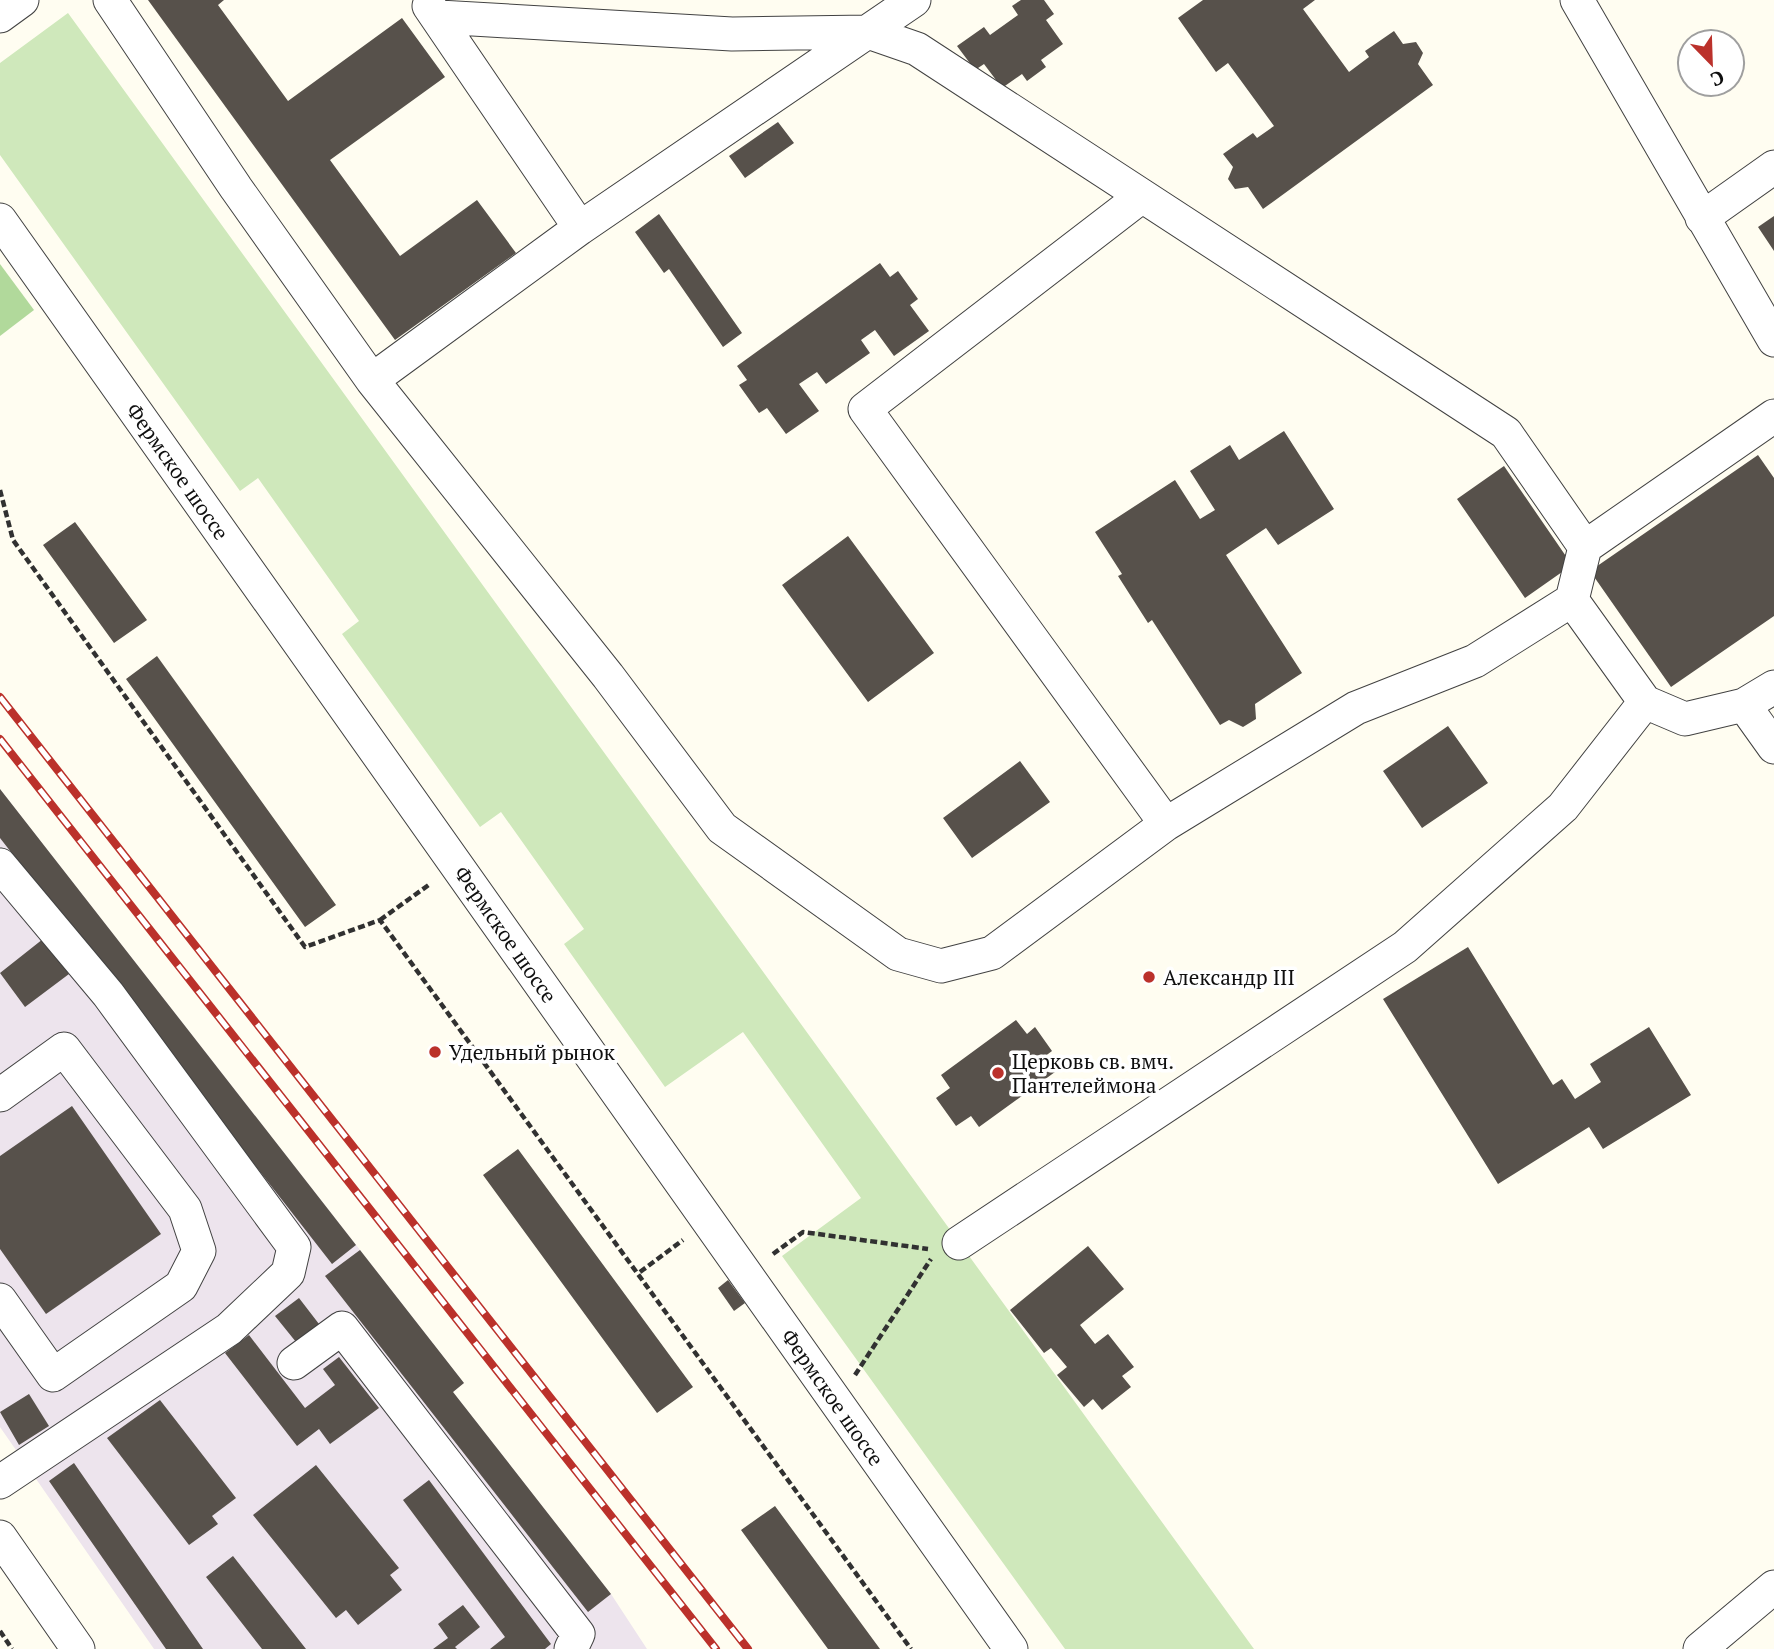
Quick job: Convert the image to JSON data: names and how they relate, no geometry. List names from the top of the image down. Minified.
{"streets":{"street":["Фермское шоссе"]},"places":["Александр III","Удельный рынок","Церковь св. вмч. Пантелеймона"],"north":"bottom right"}
